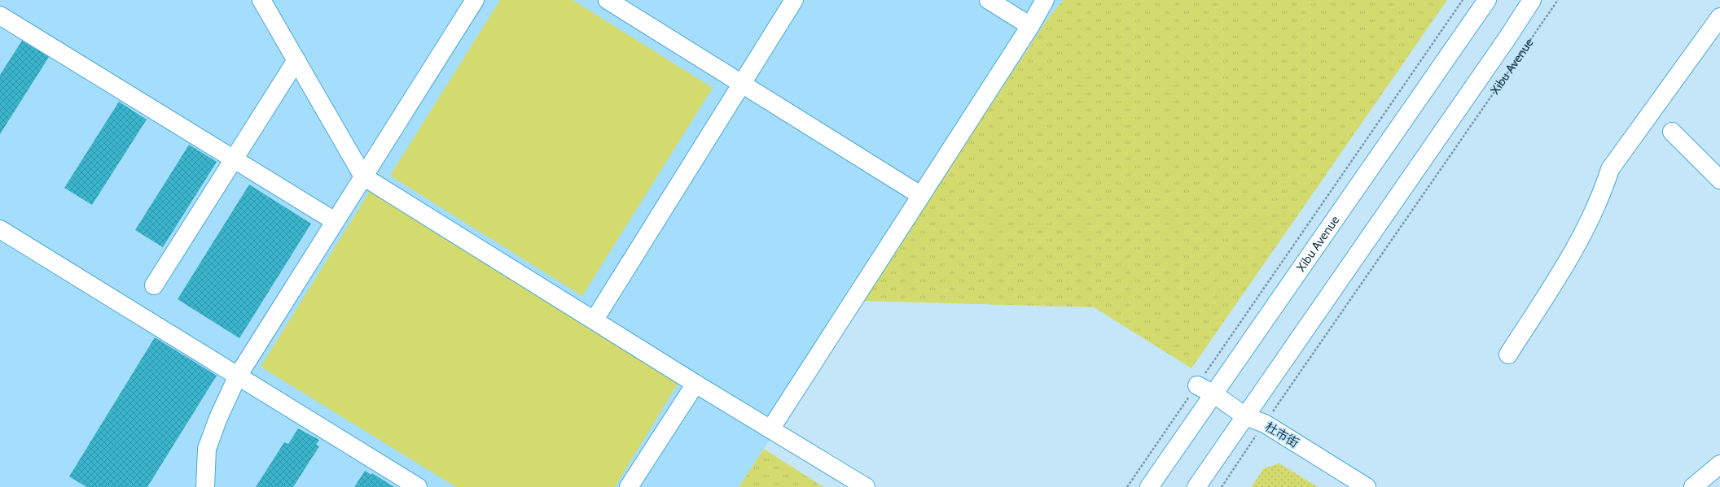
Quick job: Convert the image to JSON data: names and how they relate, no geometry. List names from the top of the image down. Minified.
{"streets":{"street":["Xibu Avenue","杜市街"]},"crossings":[["Xibu Avenue","杜市街"]]}
